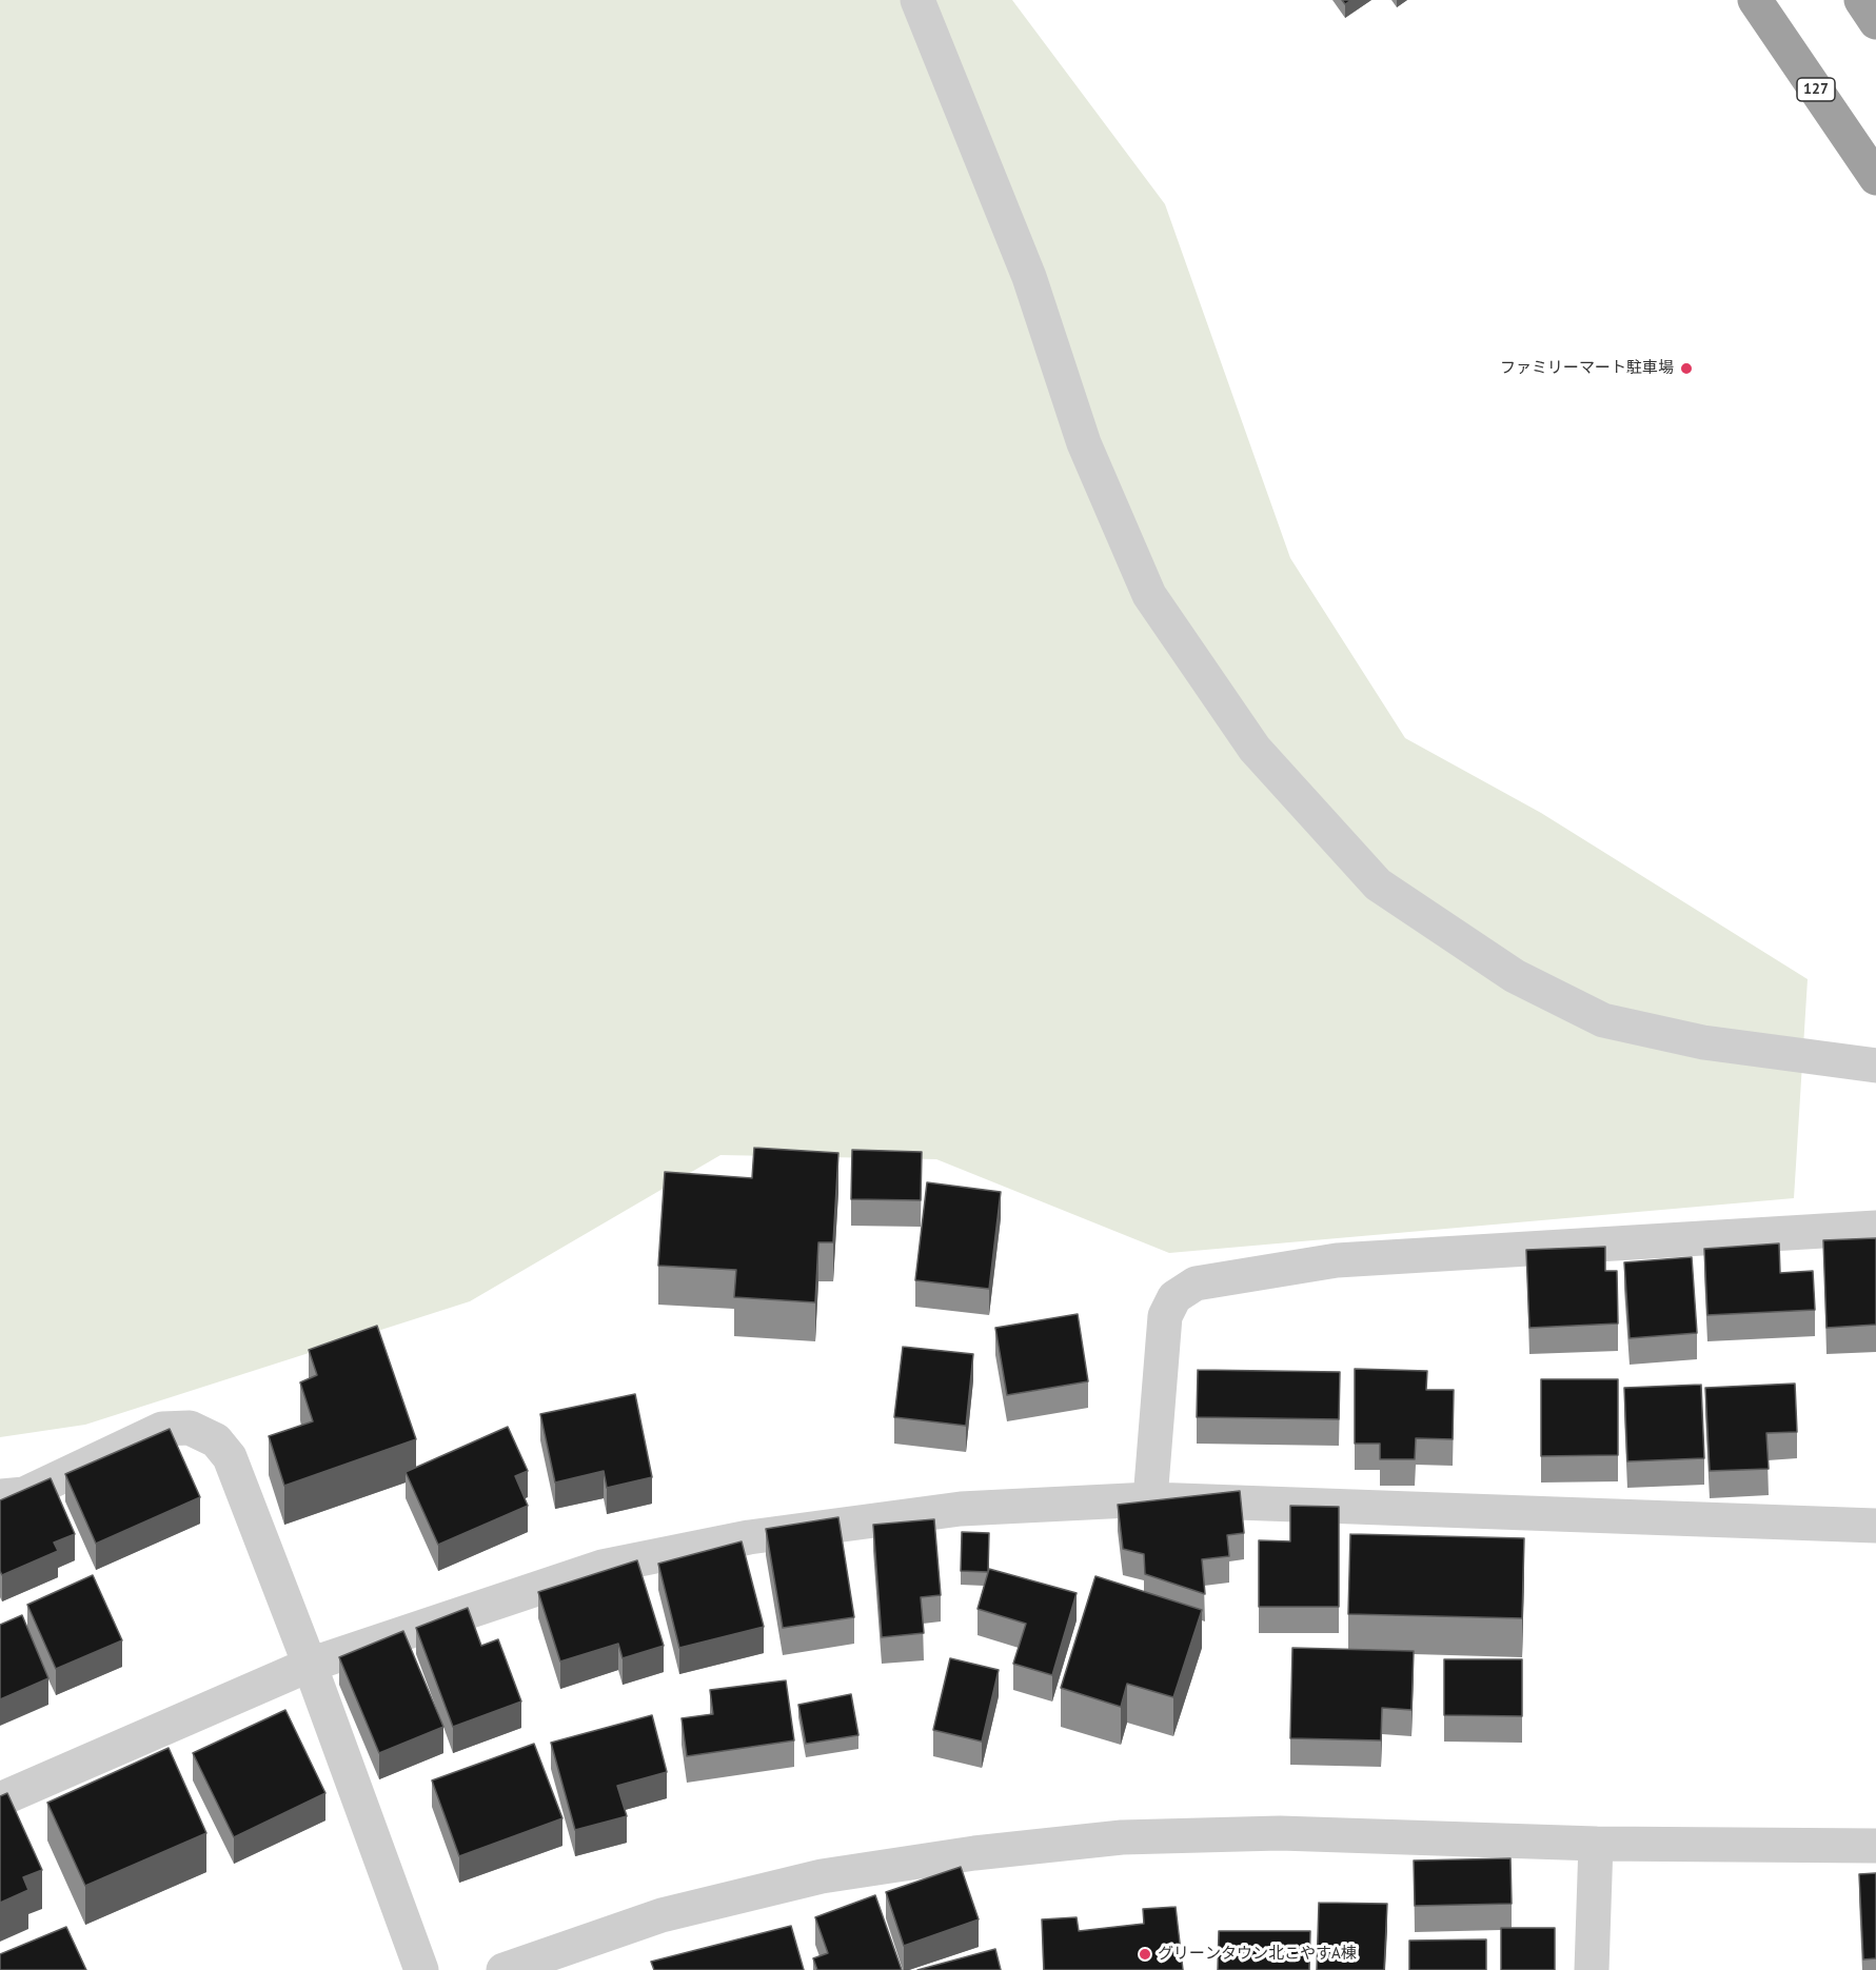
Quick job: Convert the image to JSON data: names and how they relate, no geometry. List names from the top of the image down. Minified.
{"streets":{"highway":["127"]},"places":["ファミリーマート駐車場","グリーンタウン北こやすA棟"]}
